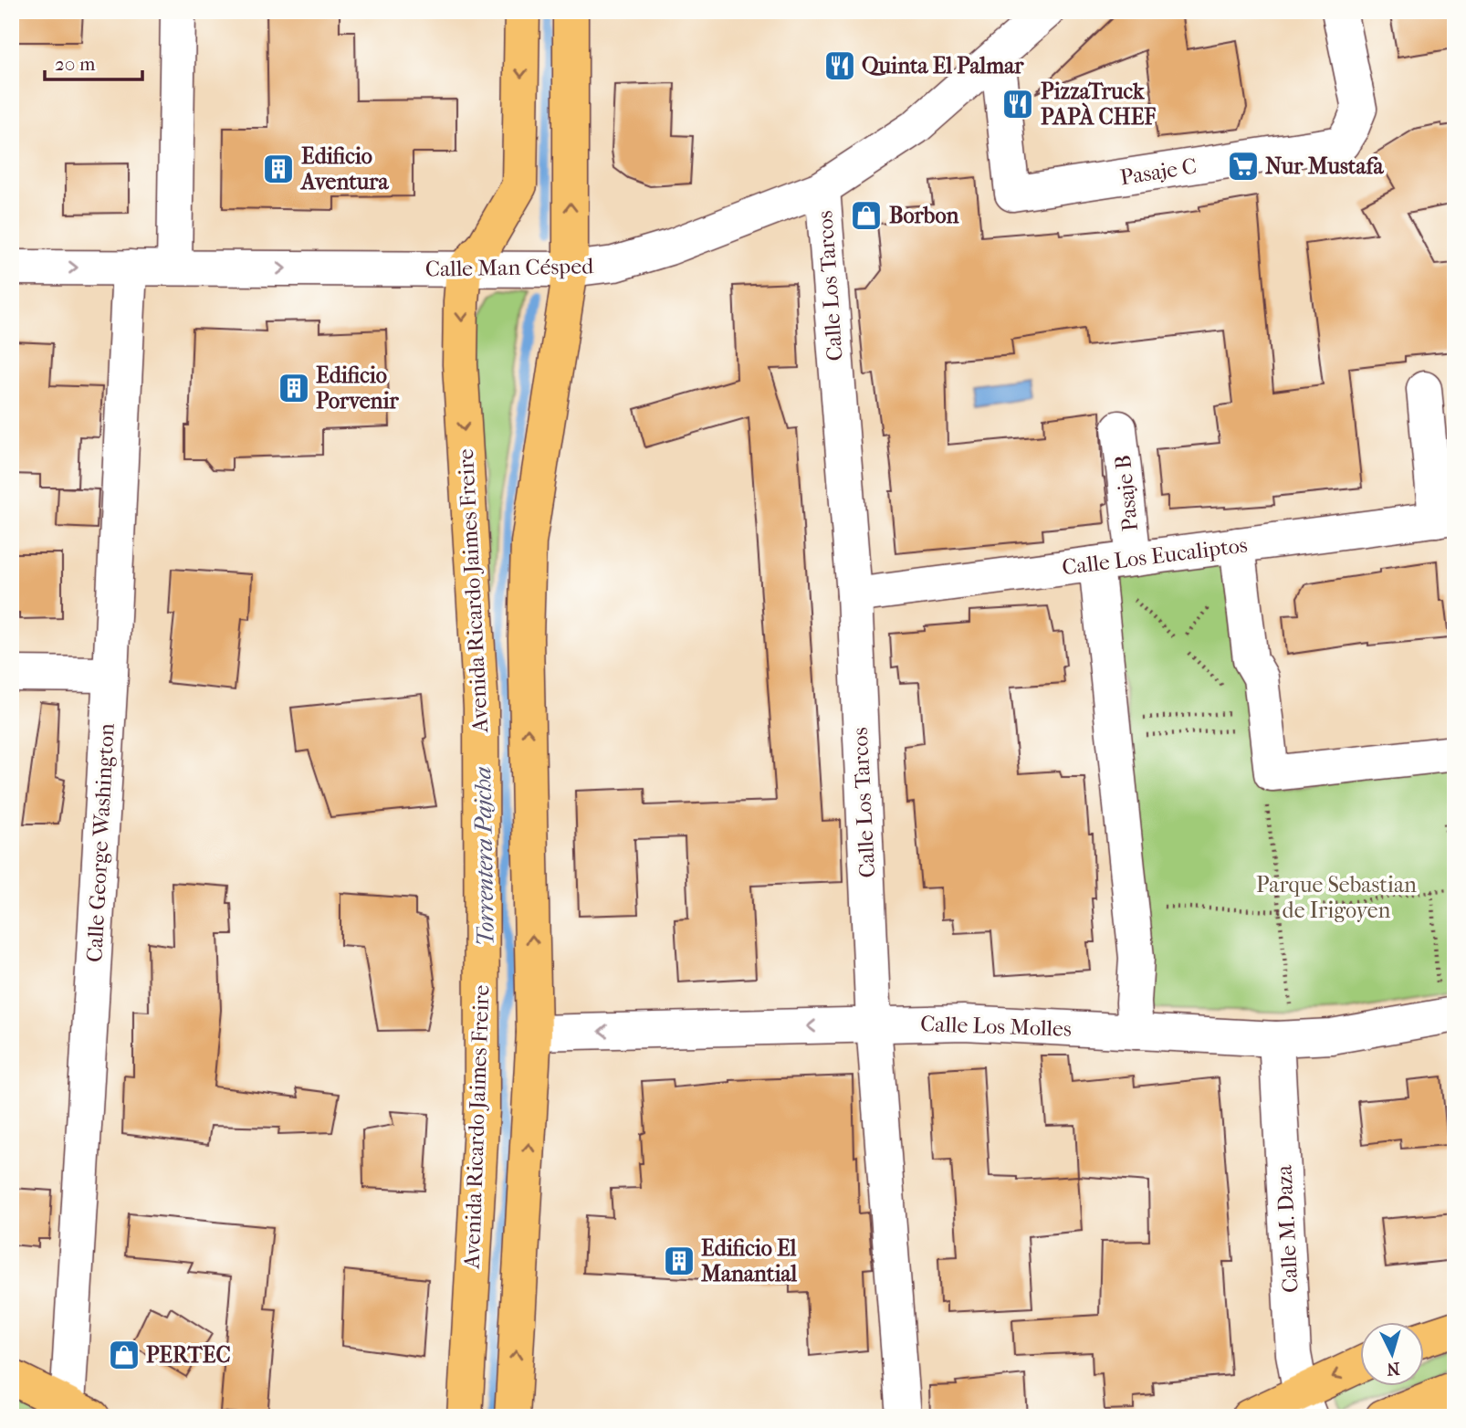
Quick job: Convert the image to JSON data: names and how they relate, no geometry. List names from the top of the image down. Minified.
{"streets":{"main road":["Avenida Ricardo Jaimes Freire"],"street":["Pasaje C","Calle Man Césped","Calle Los Tarcos","Pasaje B","Calle Los Eucaliptos","Calle George Washington","Calle Los Molles","Calle M. Daza"]},"crossings":[["Pasaje C","Calle Man Césped"],["Calle Man Césped","Calle Los Tarcos"],["Calle Man Césped","Avenida Ricardo Jaimes Freire"],["Calle Man Césped","Calle George Washington"],["Calle Los Tarcos","Calle Los Eucaliptos"],["Calle Los Tarcos","Calle Los Molles"],["Pasaje B","Calle Los Eucaliptos"],["Calle Los Molles","Calle M. Daza"]],"one_way":["Calle Man Césped","Calle Los Molles"],"water":["Torrentera Pajcha"],"parks":["Parque Sebastian de Irigoyen"],"places":{"restaurant":["Quinta El Palmar","PizzaTruck PAPÀ CHEF"],"supermarket":["Nur Mustafa"],"building":["Edificio Aventura","Edificio Porvenir","Edificio El Manantial"],"shop":["Borbon","PERTEC"]},"scale_bar":"20 m","north":"bottom"}
